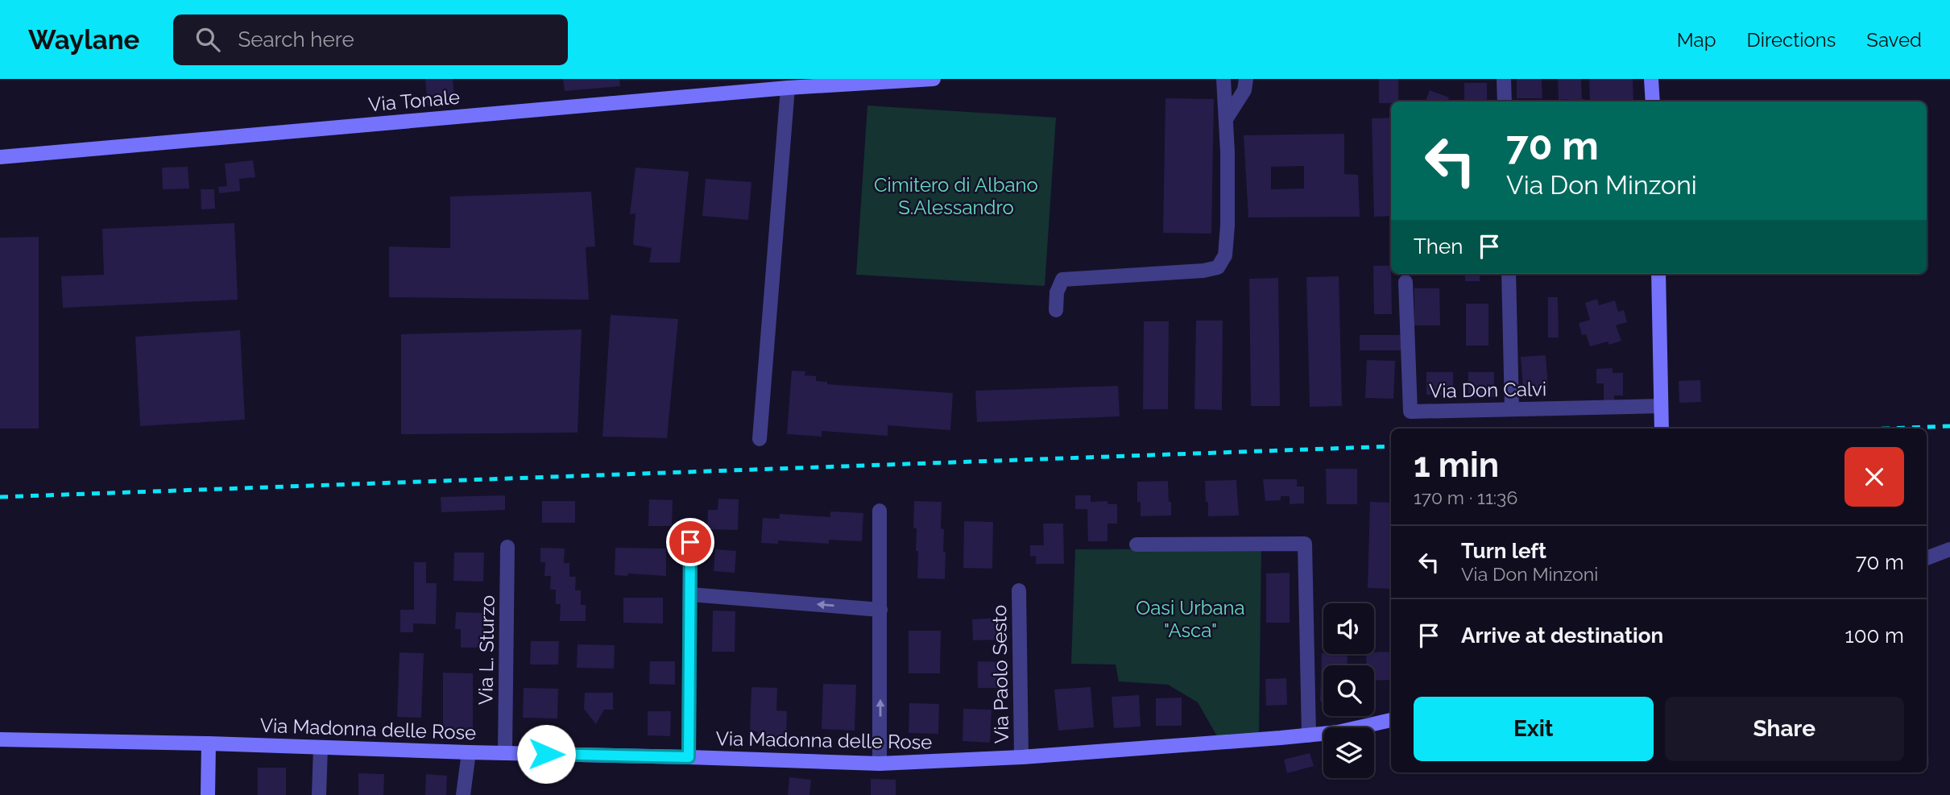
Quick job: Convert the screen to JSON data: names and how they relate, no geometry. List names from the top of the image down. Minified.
{"streets":{"street":["Via Tonale","Via Don Calvi","Via L. Sturzo","Via Paolo Sesto","Via Madonna delle Rose"]},"crossings":[["Via L. Sturzo","Via Madonna delle Rose"],["Via Paolo Sesto","Via Madonna delle Rose"]],"parks":["Cimitero di Albano S.Alessandro","Oasi Urbana \"Asca\""],"page":{"header":"Waylane","search":"Search here","nav":["Map","Directions","Saved"],"turn":["70 m","Via Don Minzoni"],"then":"Then","heading":["1 min","170 m · 11:36"],"list":[{"name":"Turn left","note":"Via Don Minzoni","value":"70 m"},{"name":"Arrive at destination","value":"100 m"}],"buttons":["Exit","Share"]}}
